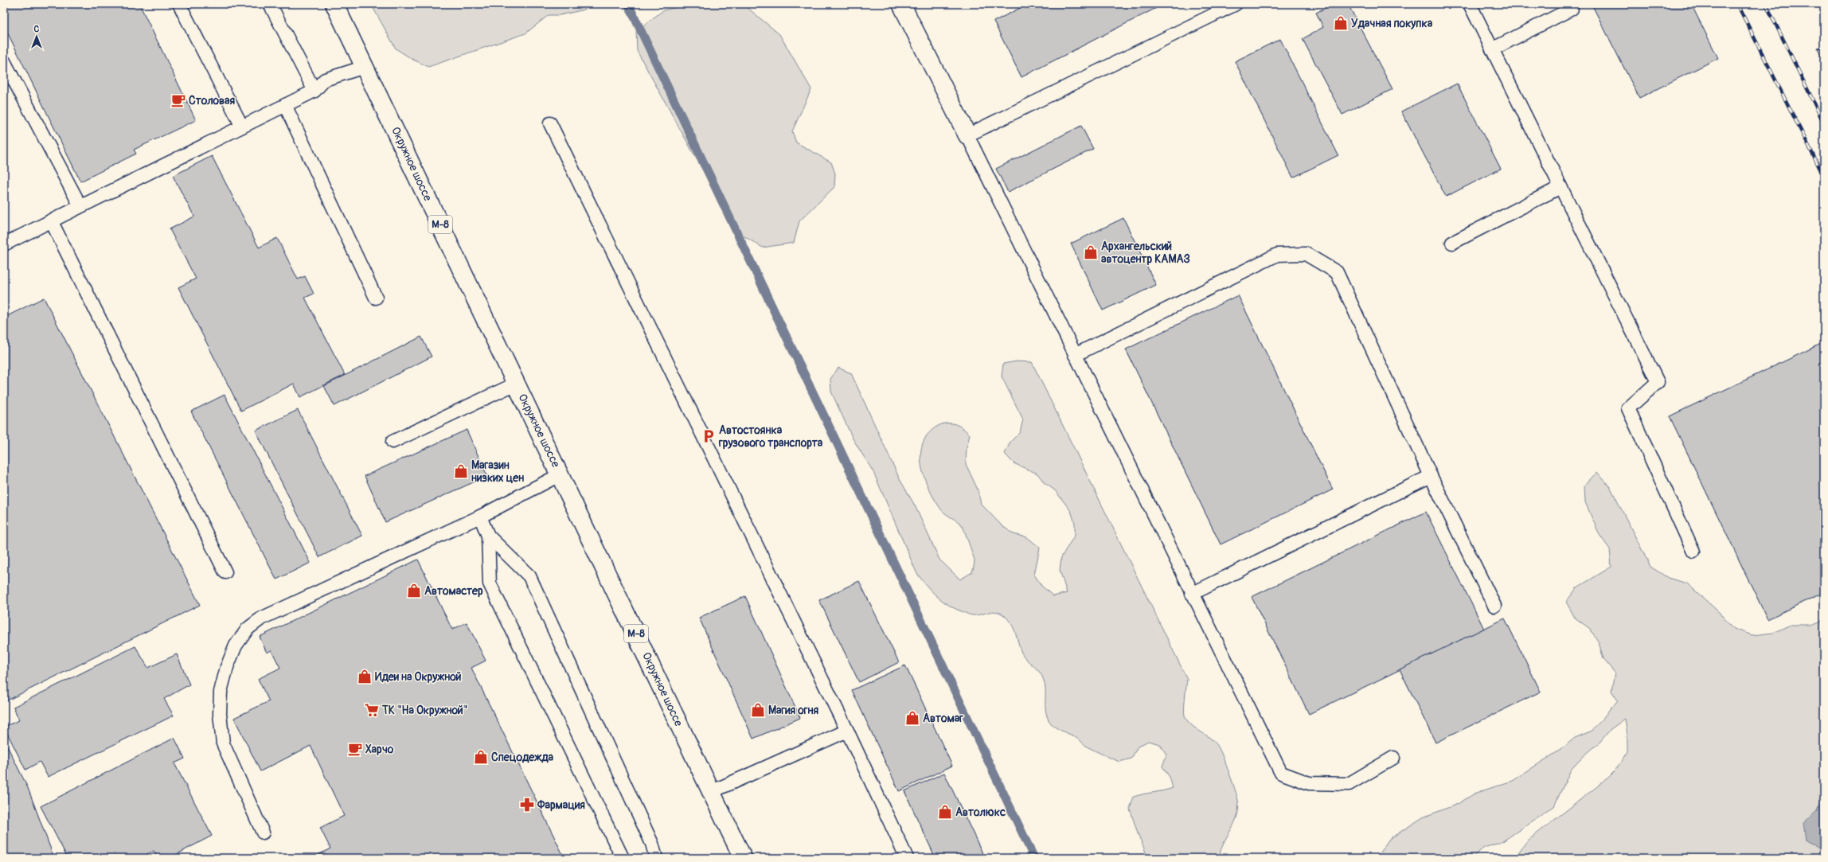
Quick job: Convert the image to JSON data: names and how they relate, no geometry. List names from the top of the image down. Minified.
{"streets":{"main road":["Окружное шоссе","М-8"]},"places":{"shop":["Удачная покупка","Архангельский автоцентр КАМАЗ","Магазин низких цен","Автомастер","Идеи на Окружной","Магия огня","Автомаг","Спецодежда","Автолюкс"],"cafe":["Столовая","Харчо"],"parking":["Автостоянка грузового транспорта"],"supermarket":["ТК \"На Окружной\""],"pharmacy":["Фармация"]},"north":"top"}
